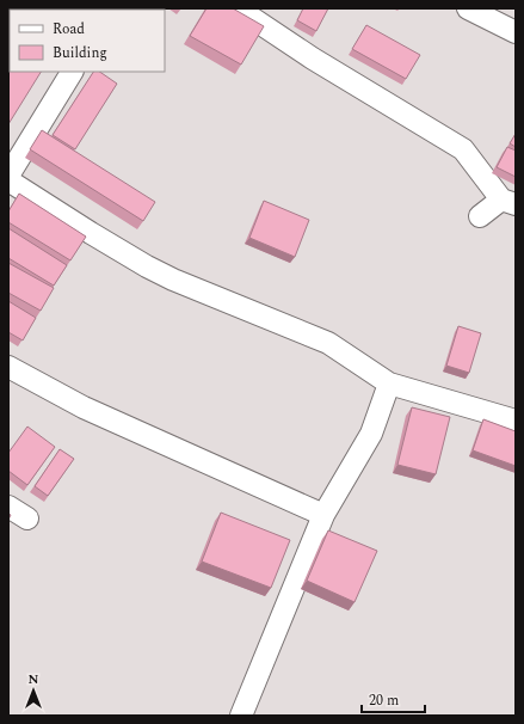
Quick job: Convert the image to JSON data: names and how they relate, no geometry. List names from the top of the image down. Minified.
{"legend":["Road","Building"],"scale_bar":"20 m","north":"top"}
